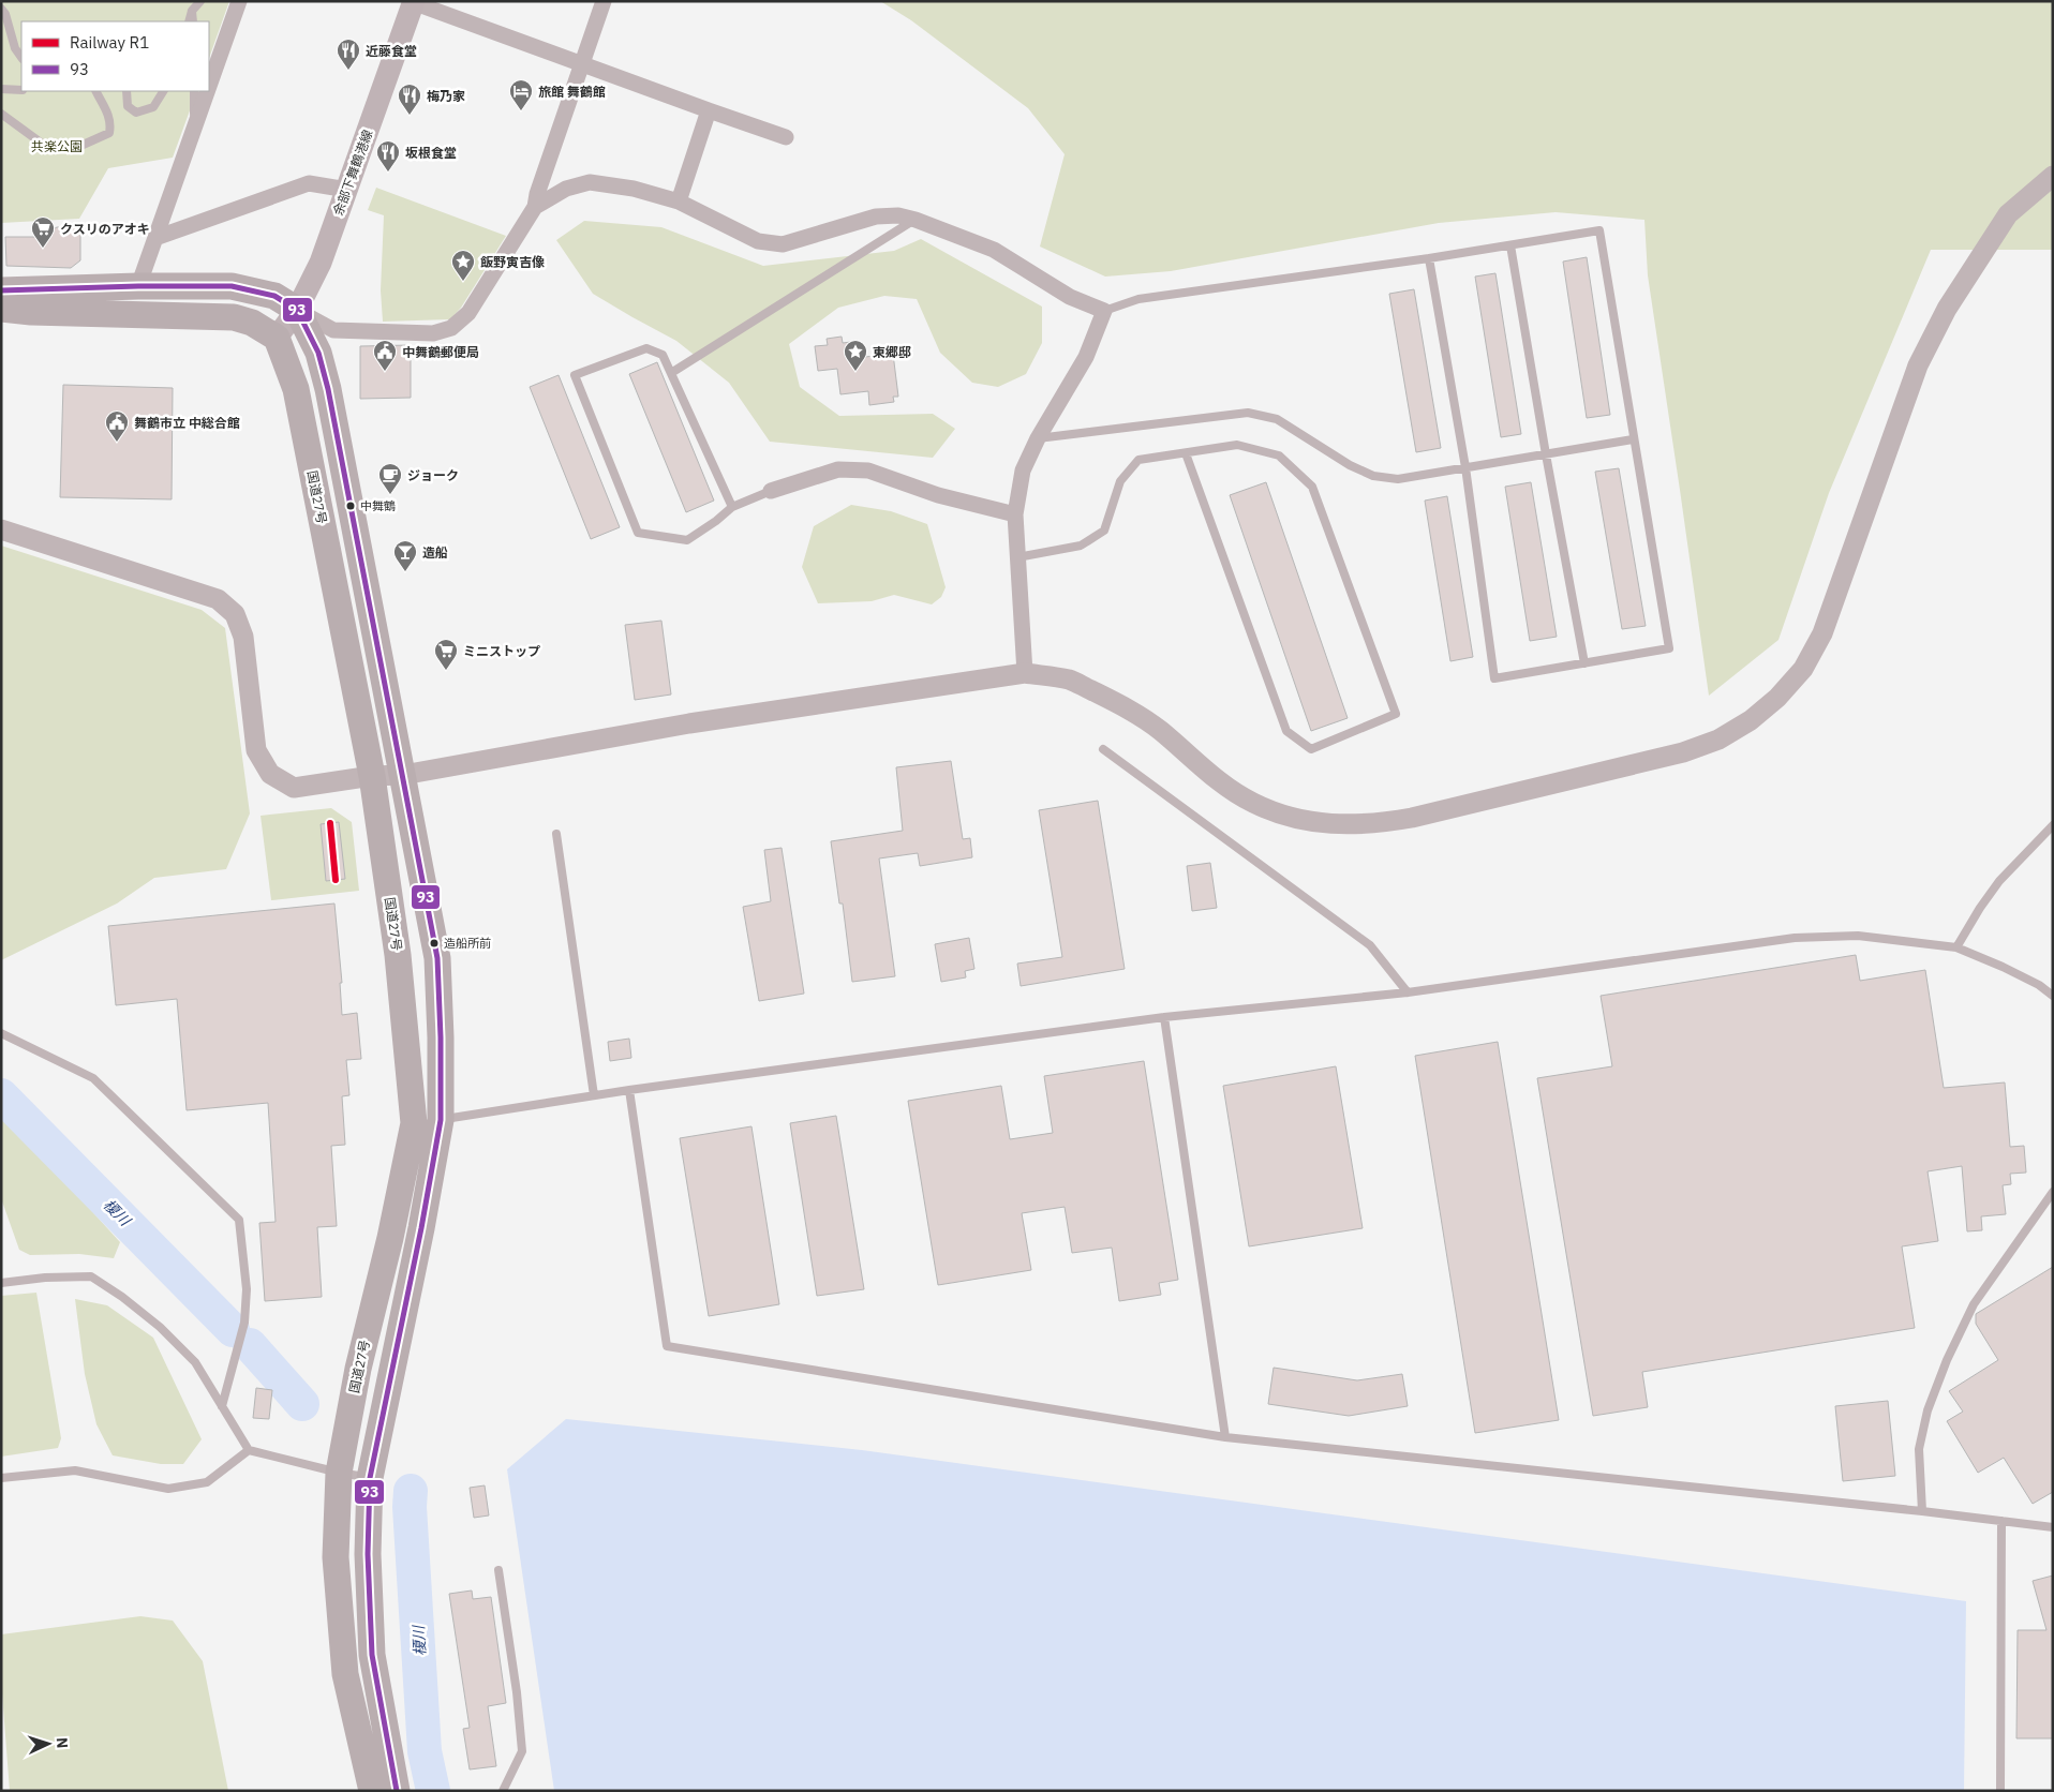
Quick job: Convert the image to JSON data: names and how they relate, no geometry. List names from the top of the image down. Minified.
{"streets":{"highway":["国道27号"],"main road":["余部下舞鶴港線"]},"crossings":[["余部下舞鶴港線","国道27号"]],"water":["榎川"],"parks":["共楽公園"],"places":{"restaurant":["近藤食堂","梅乃家","坂根食堂"],"hotel":["旅館 舞鶴館"],"supermarket":["クスリのアオキ","ミニストップ"],"place":["飯野寅吉像","東郷邸"],"public building":["中舞鶴郵便局","舞鶴市立 中総合館"],"cafe":["ジョーク"],"other":["中舞鶴","造船所前"],"bar":["造船"]},"lines":["transit line 93","rail line R1"],"legend":["Railway R1","93"],"north":"right"}
